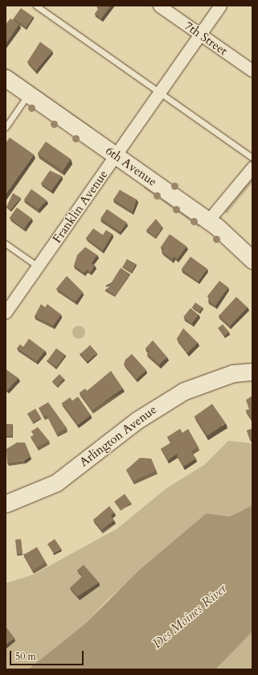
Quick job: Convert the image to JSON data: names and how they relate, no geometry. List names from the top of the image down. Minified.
{"streets":{"main road":["6th Avenue","Arlington Avenue"],"street":["7th Street","Franklin Avenue"]},"crossings":[["7th Street","Franklin Avenue"],["6th Avenue","Franklin Avenue"]],"water":["Des Moines River"],"scale_bar":"50 m"}
